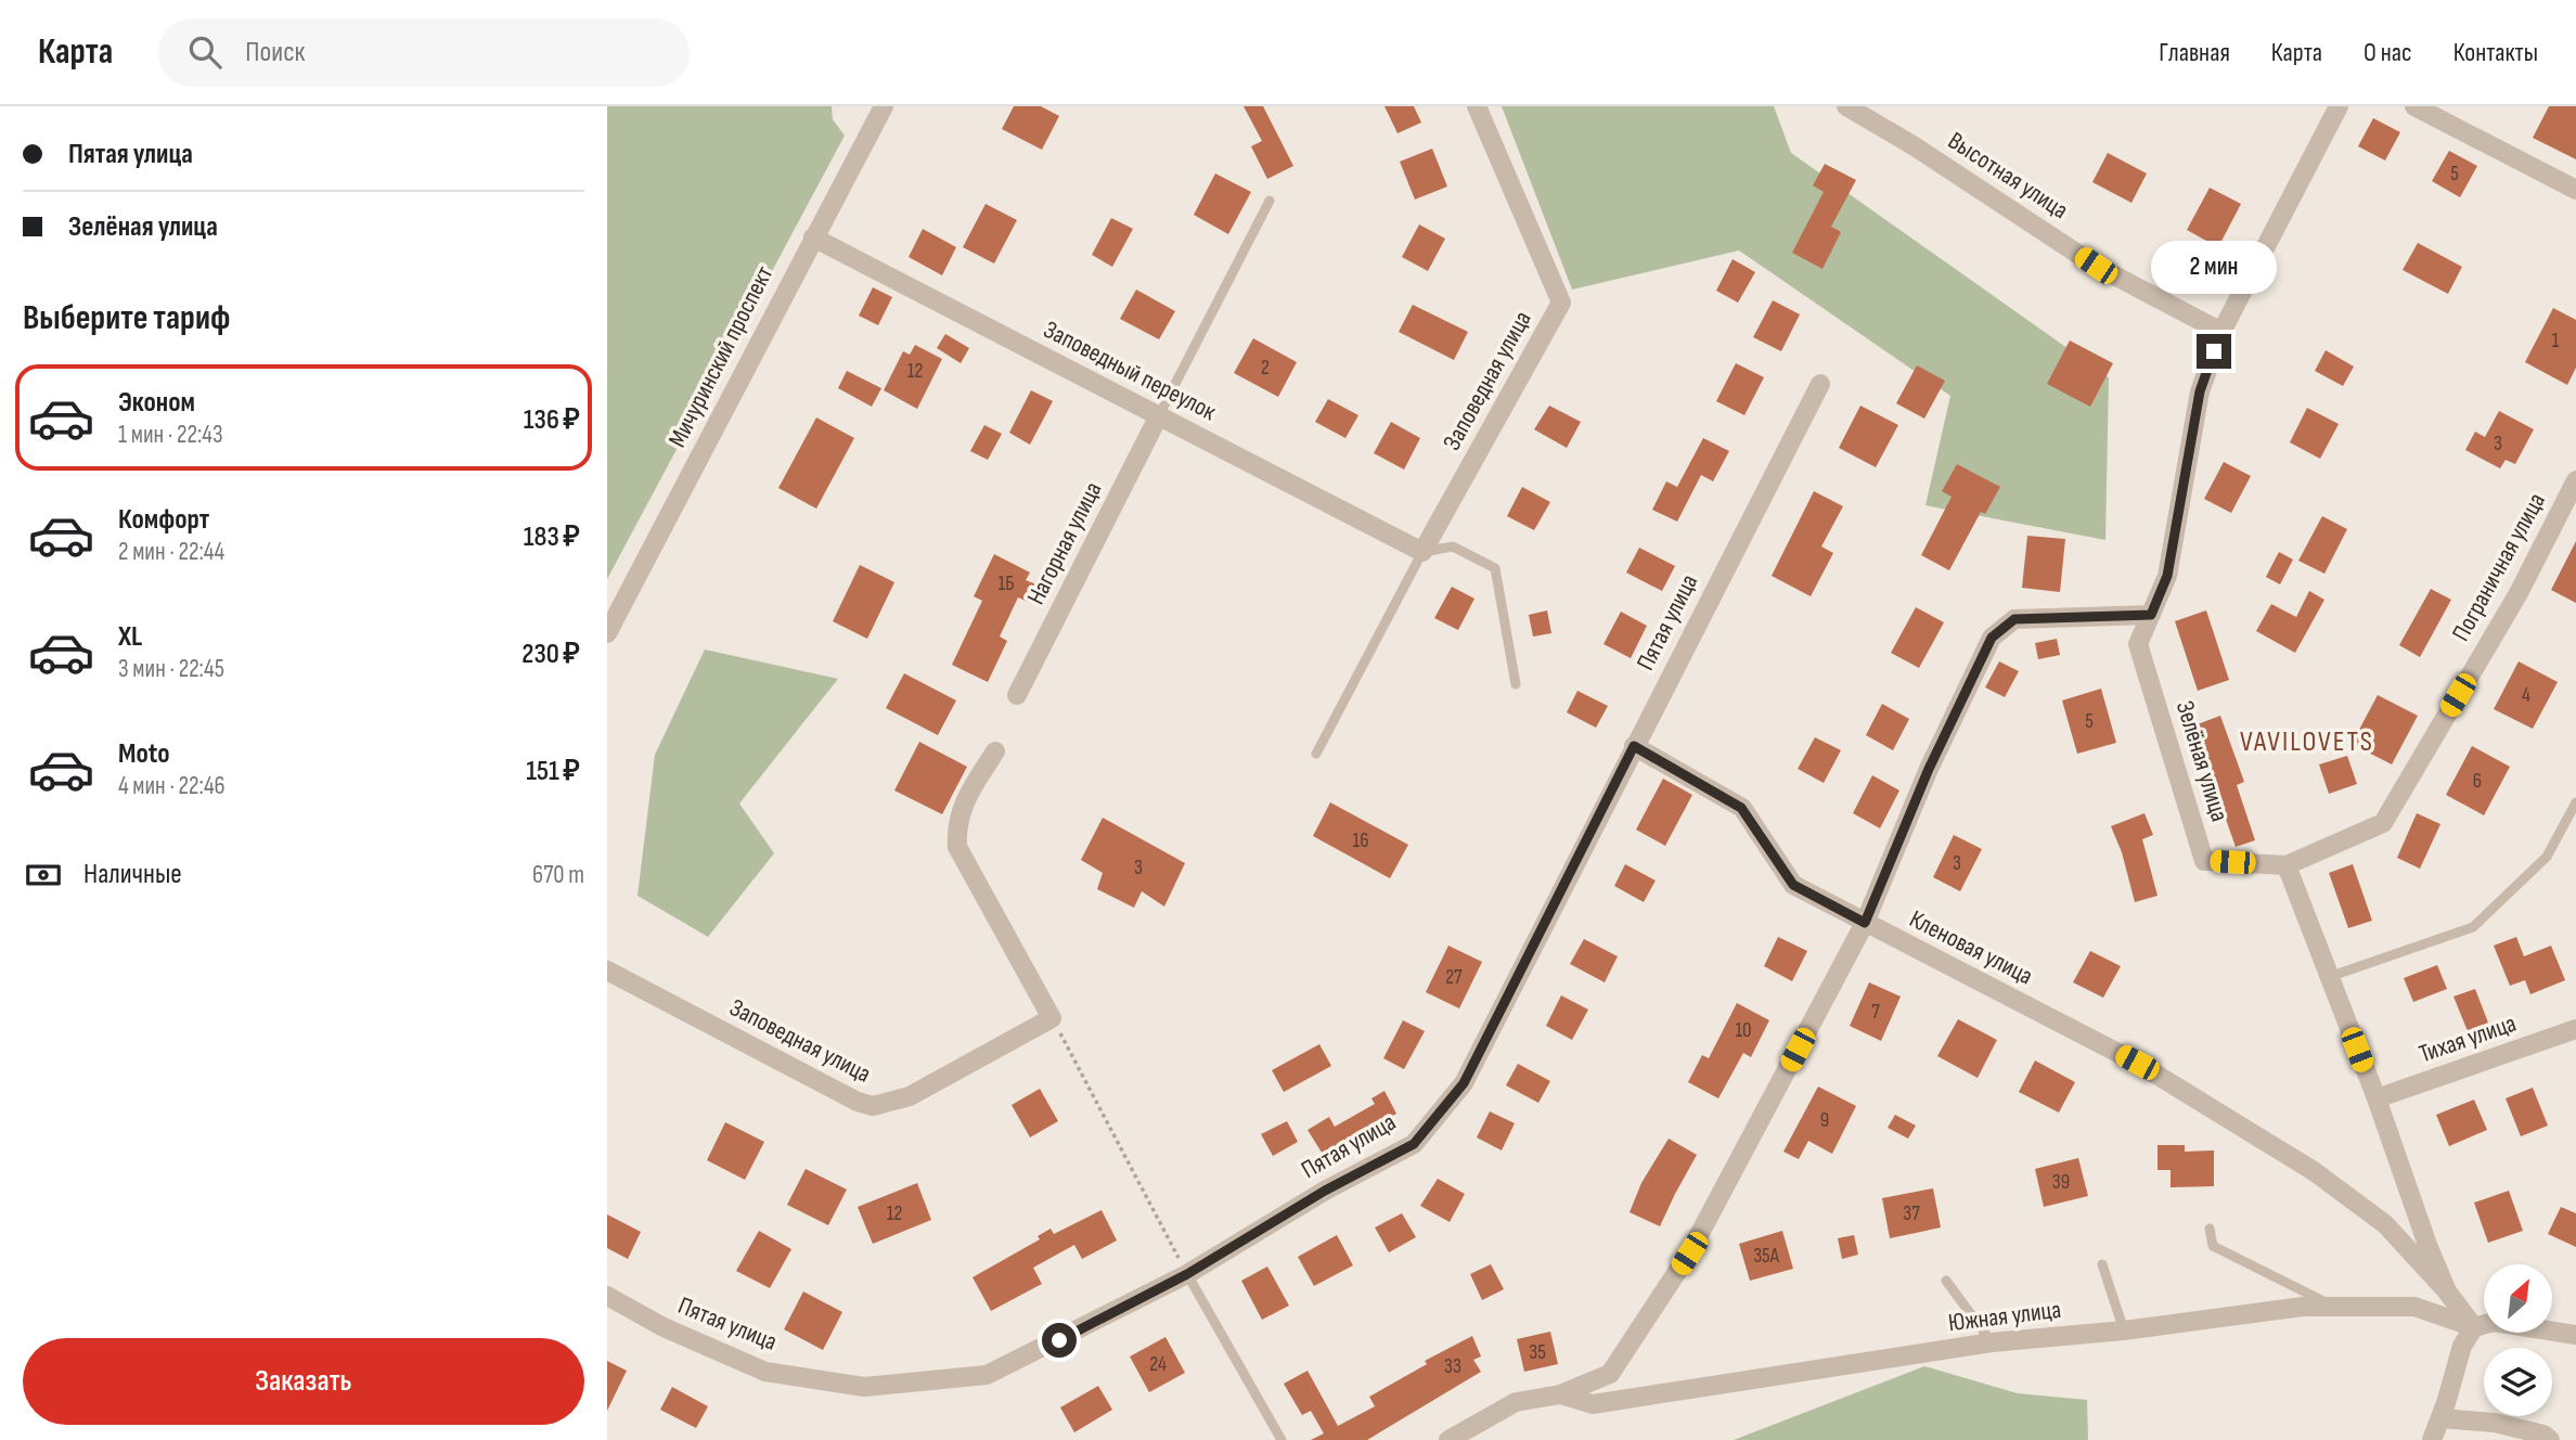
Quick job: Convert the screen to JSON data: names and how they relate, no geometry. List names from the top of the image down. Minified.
{"streets":{"street":["Высотная улица","Мичуринский проспект","Заповедный переулок","Заповедная улица","Нагорная улица","Пограничная улица","Пятая улица","Зелёная улица","Кленовая улица","Тихая улица","Южная улица"]},"crossings":[["Высотная улица","Зелёная улица"],["Мичуринский проспект","Заповедный переулок"],["Заповедный переулок","Заповедная улица"],["Заповедный переулок","Нагорная улица"],["Пограничная улица","Зелёная улица"],["Пятая улица","Кленовая улица"]],"districts":["VAVILOVETS"],"house_numbers":["5","1","2","12","3","1Б","4","5","6","16","3","3","27","7","10","9","39","12","37","35А","35","24","33"],"north":"top right","page":{"header":"Карта","search":"Поиск","nav":["Главная","Карта","О нас","Контакты"],"banner":["Пятая улица","Зелёная улица"],"bubble":"2 мин","heading":"Выберите тариф","list":[{"name":"Эконом","note":"1 мин · 22:43","value":"136 ₽"},{"name":"Комфорт","note":"2 мин · 22:44","value":"183 ₽"},{"name":"XL","note":"3 мин · 22:45","value":"230 ₽"},{"name":"Moto","note":"4 мин · 22:46","value":"151 ₽"}],"pay":["Наличные","670 m"],"buttons":"Заказать"}}
